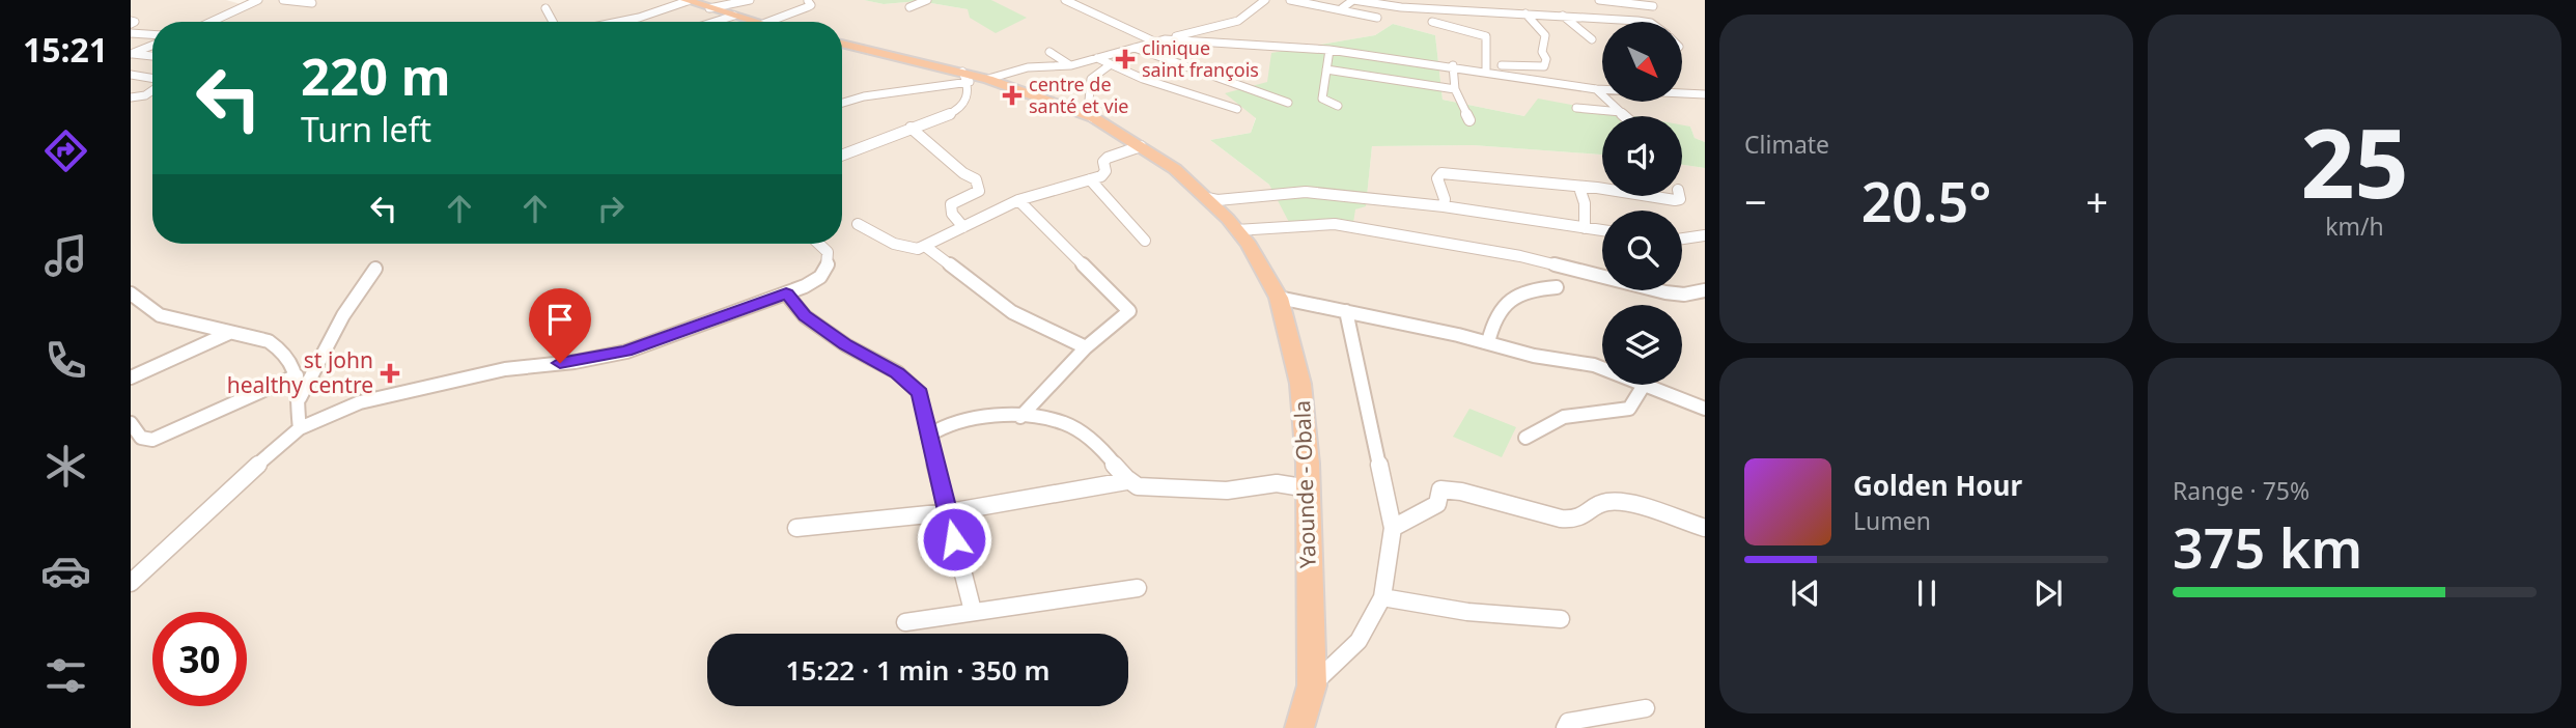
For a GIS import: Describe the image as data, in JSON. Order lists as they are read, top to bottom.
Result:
{
  "streets": {
    "highway": ["Yaounde - Obala"]
  },
  "places": {
    "health": ["clinique saint françois", "centre de santé et vie", "st john healthy centre"]
  },
  "north": "bottom right",
  "page": {
    "tabs": "15:21",
    "tile": [
      "Climate",
      ["25", "km/h"],
      ["Range · 75%", "375 km"]
    ],
    "turn": ["220 m", "Turn left"],
    "heat": ["−", "20.5°", "+"],
    "song": ["Golden Hour", "Lumen"],
    "limit": "30",
    "trip": "15:22 · 1 min · 350 m"
  }
}
